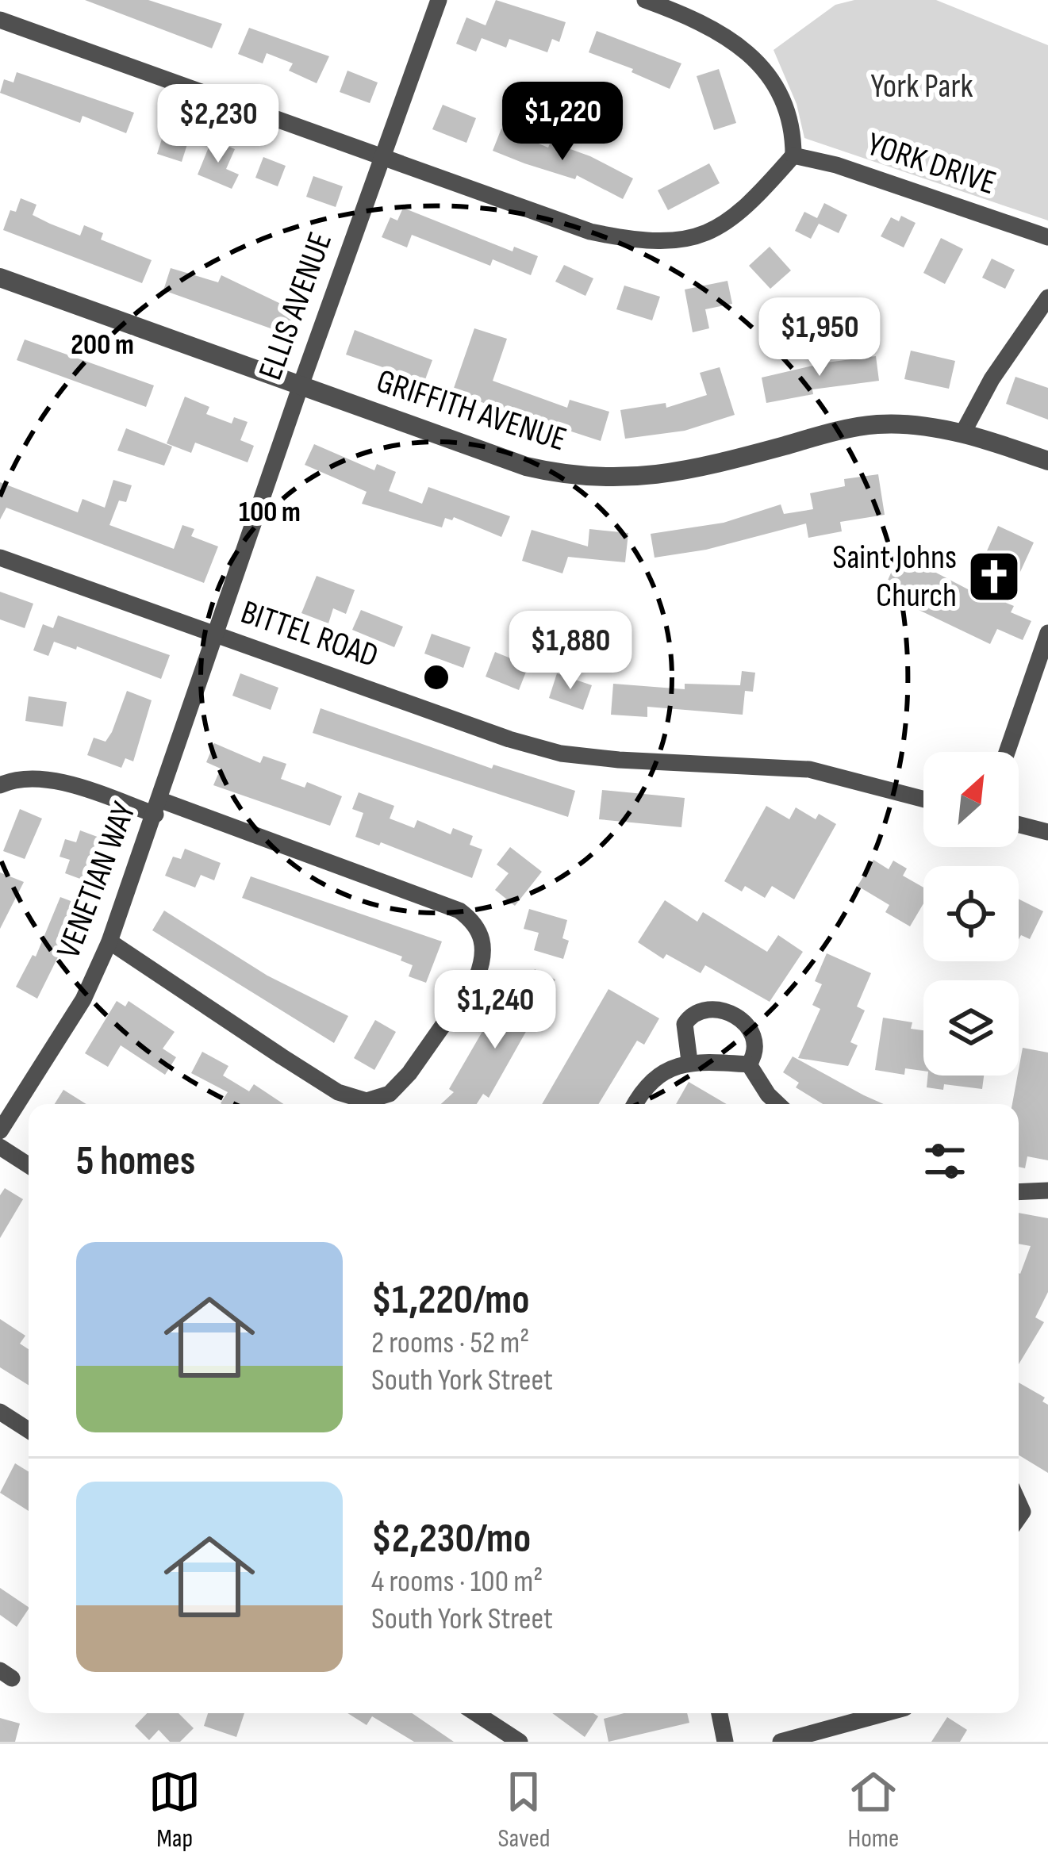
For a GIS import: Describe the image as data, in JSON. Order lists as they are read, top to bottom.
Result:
{
  "streets": {
    "street": [
      "YORK DRIVE",
      "ELLIS AVENUE",
      "GRIFFITH AVENUE",
      "BITTEL ROAD",
      "VENETIAN WAY"
    ]
  },
  "crossings": [
    ["ELLIS AVENUE", "GRIFFITH AVENUE"],
    ["ELLIS AVENUE", "BITTEL ROAD"],
    ["ELLIS AVENUE", "VENETIAN WAY"],
    ["BITTEL ROAD", "VENETIAN WAY"]
  ],
  "parks": ["York Park"],
  "places": {
    "church": ["Saint Johns Church"]
  },
  "north": "top right",
  "page": {
    "price": [
      "$1,220",
      "$2,230",
      "$1,950",
      "$1,880",
      "$1,240"
    ],
    "heading": "5 homes",
    "list": [
      {
        "name": "$1,220/mo",
        "note": "2 rooms · 52 m² · South York Street"
      },
      {
        "name": "$2,230/mo",
        "note": "4 rooms · 100 m² · South York Street"
      }
    ],
    "tabs": ["Map", "Saved", "Home"]
  },
  "rings": ["200 m", "100 m"]
}
